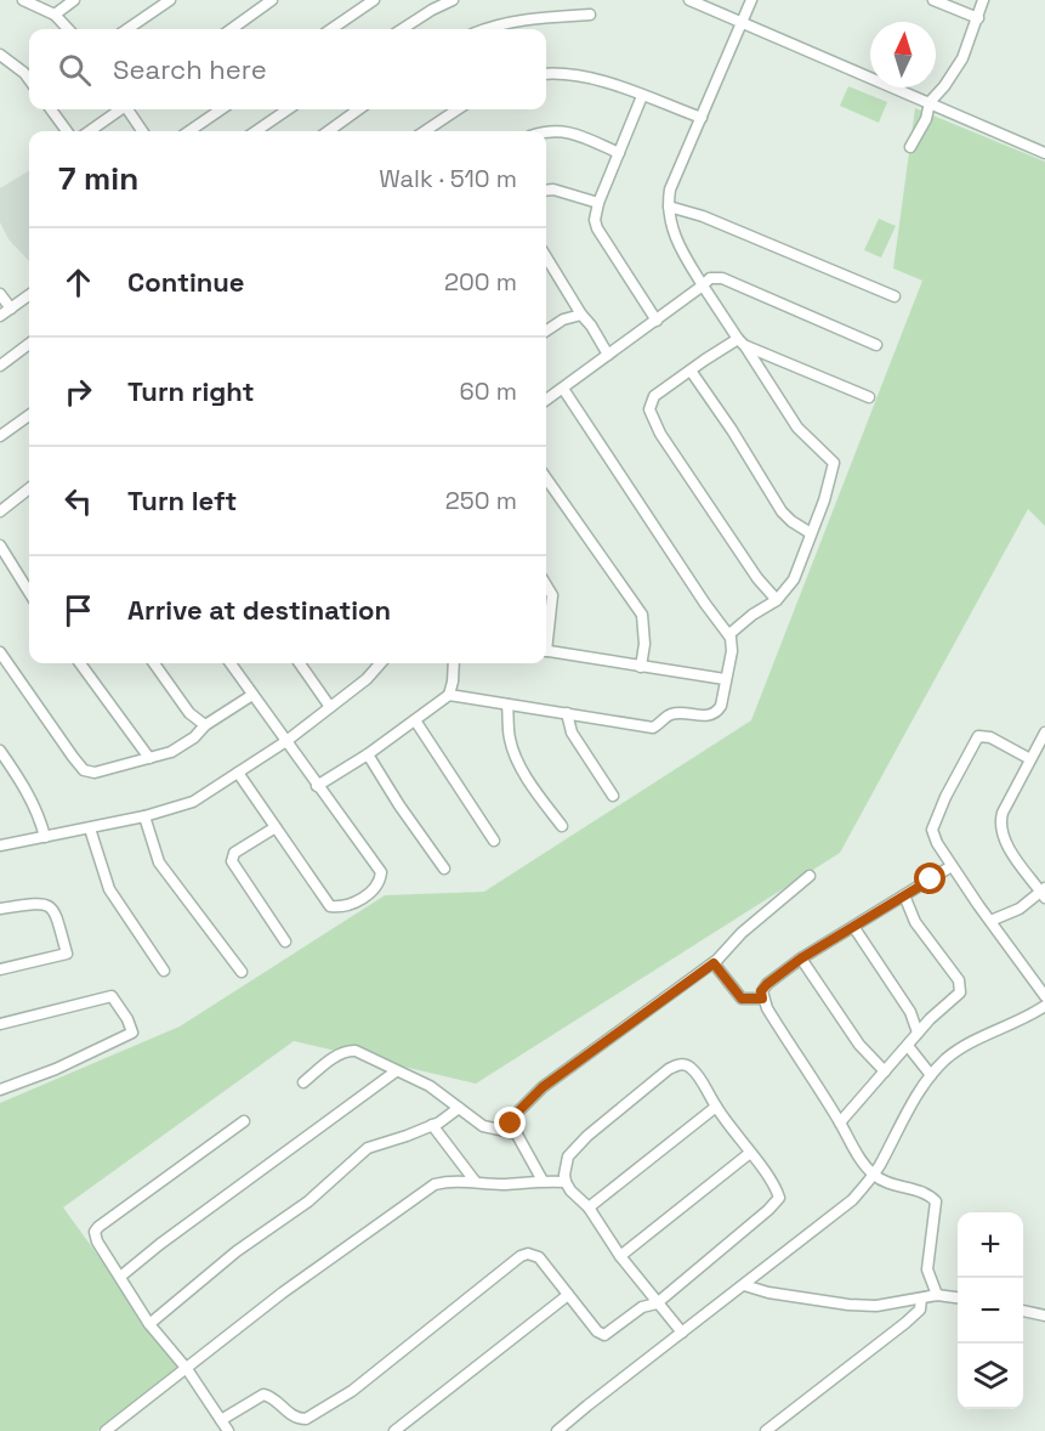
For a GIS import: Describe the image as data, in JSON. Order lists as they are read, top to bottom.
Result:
{
  "north": "top",
  "page": {
    "search": "Search here",
    "heading": ["7 min", "Walk · 510 m"],
    "list": [
      ["Continue", "200 m"],
      ["Turn right", "60 m"],
      ["Turn left", "250 m"],
      "Arrive at destination"
    ],
    "map_buttons": ["+", "−"]
  }
}
